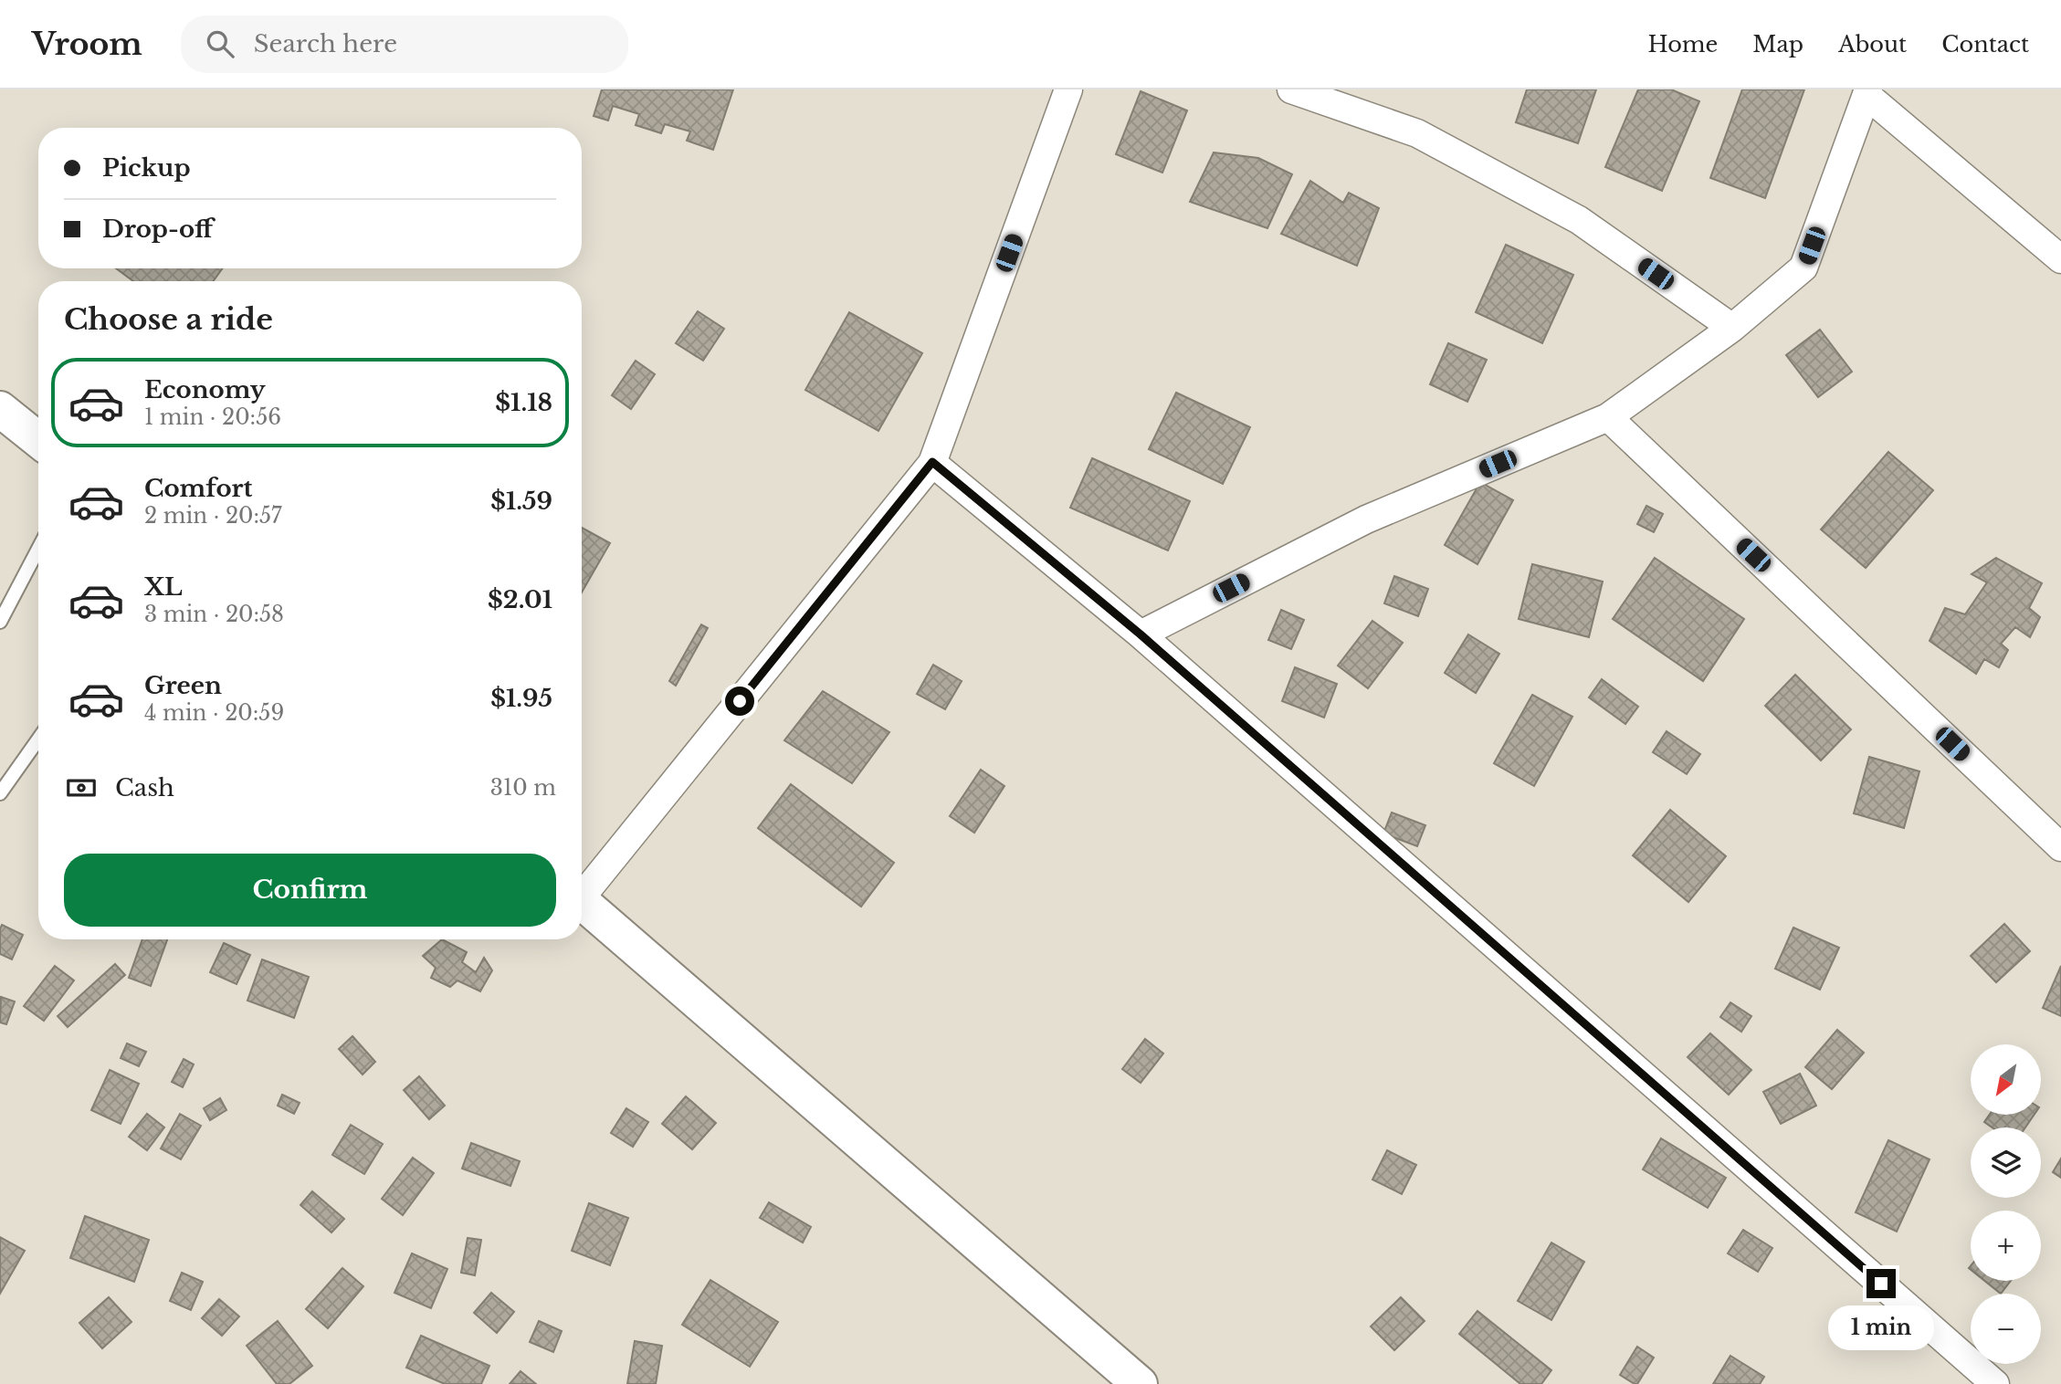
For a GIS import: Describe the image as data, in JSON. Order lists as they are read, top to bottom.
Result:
{
  "north": "bottom left",
  "page": {
    "header": "Vroom",
    "search": "Search here",
    "nav": [
      "Home",
      "Map",
      "About",
      "Contact"
    ],
    "banner": ["Pickup", "Drop-off"],
    "heading": "Choose a ride",
    "list": [
      {
        "name": "Economy",
        "note": "1 min · 20:56",
        "value": "$1.18"
      },
      {
        "name": "Comfort",
        "note": "2 min · 20:57",
        "value": "$1.59"
      },
      {
        "name": "XL",
        "note": "3 min · 20:58",
        "value": "$2.01"
      },
      {
        "name": "Green",
        "note": "4 min · 20:59",
        "value": "$1.95"
      }
    ],
    "pay": ["Cash", "310 m"],
    "buttons": "Confirm",
    "map_buttons": ["+", "−"],
    "bubble": "1 min"
  }
}
